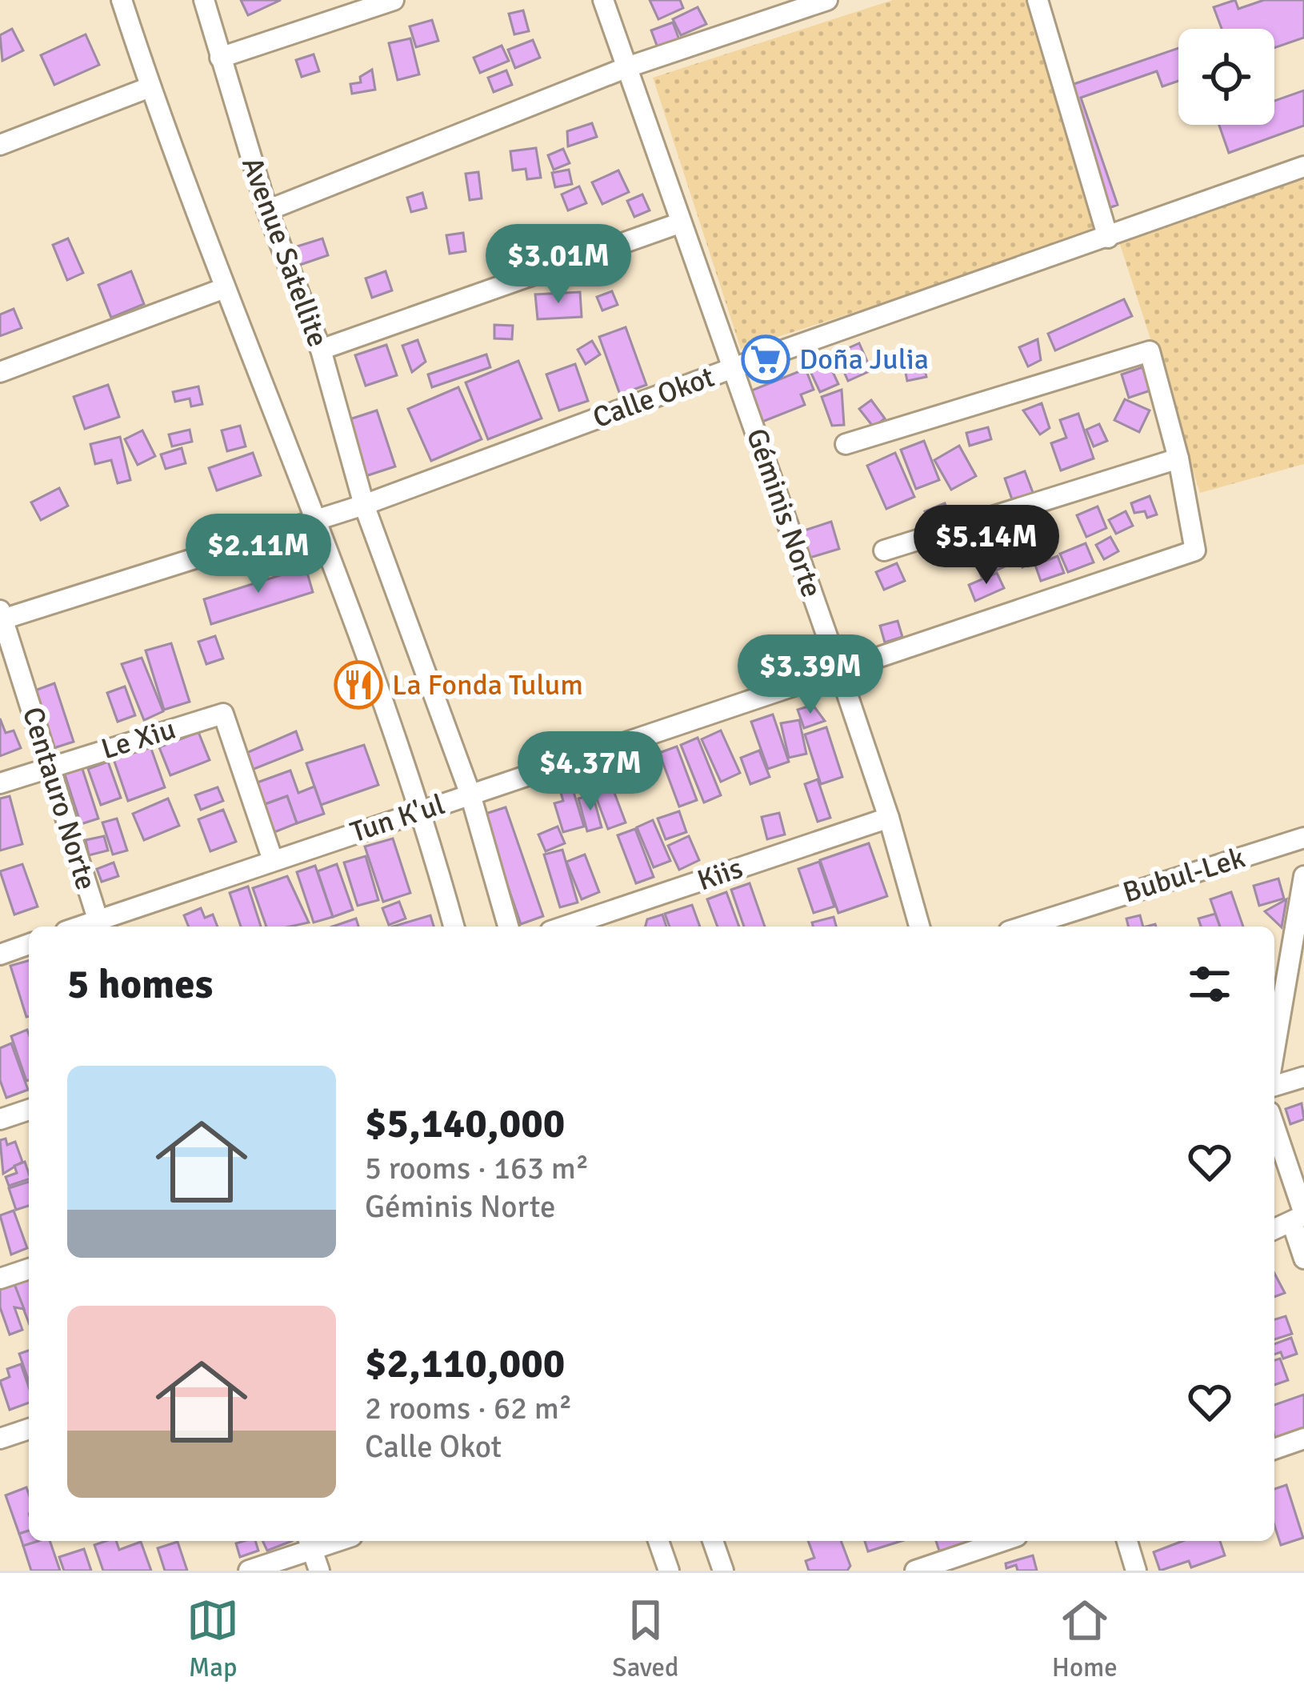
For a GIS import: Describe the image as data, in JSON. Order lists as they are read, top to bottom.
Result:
{
  "streets": {
    "street": [
      "Avenue Satellite",
      "Calle Okot",
      "Géminis Norte",
      "Le Xiu",
      "Centauro Norte",
      "Tun K'ul",
      "Kiis",
      "Bubul-Lek"
    ]
  },
  "crossings": [
    ["Avenue Satellite", "Calle Okot"],
    ["Avenue Satellite", "Tun K'ul"],
    ["Calle Okot", "Géminis Norte"],
    ["Calle Okot", "Centauro Norte"],
    ["Géminis Norte", "Tun K'ul"],
    ["Géminis Norte", "Kiis"],
    ["Le Xiu", "Centauro Norte"],
    ["Le Xiu", "Tun K'ul"],
    ["Centauro Norte", "Tun K'ul"]
  ],
  "places": {
    "supermarket": ["Doña Julia"],
    "restaurant": ["La Fonda Tulum"]
  },
  "page": {
    "price": [
      "$3.01M",
      "$5.14M",
      "$2.11M",
      "$3.39M",
      "$4.37M"
    ],
    "heading": "5 homes",
    "list": [
      {
        "name": "$5,140,000",
        "note": "5 rooms · 163 m² · Géminis Norte"
      },
      {
        "name": "$2,110,000",
        "note": "2 rooms · 62 m² · Calle Okot"
      }
    ],
    "tabs": ["Map", "Saved", "Home"]
  }
}
